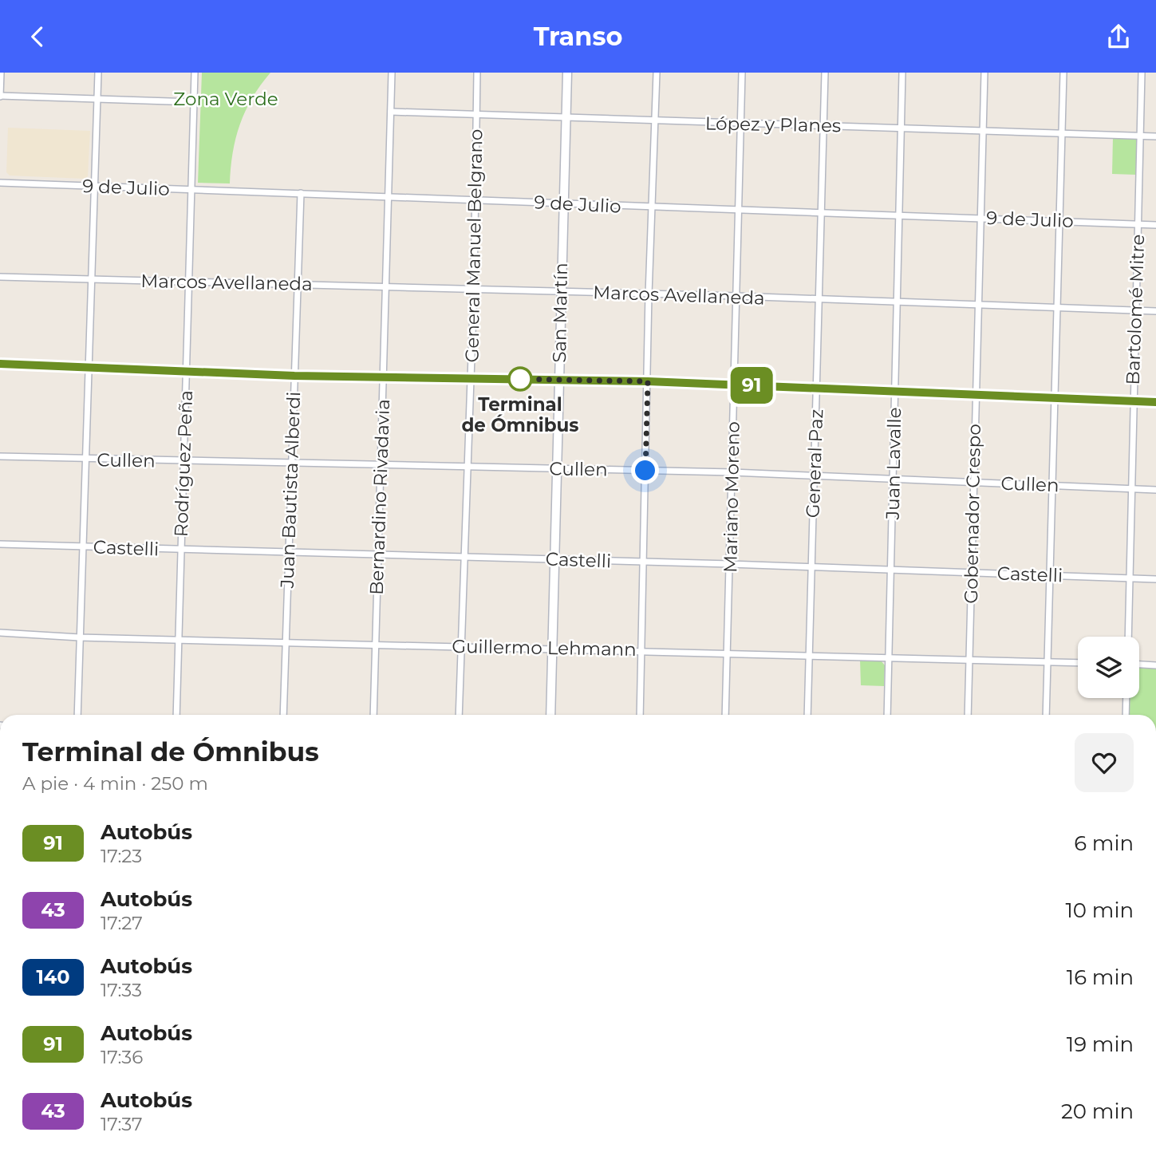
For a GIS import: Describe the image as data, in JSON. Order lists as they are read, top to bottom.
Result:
{
  "streets": {
    "main road": ["San Martín"],
    "street": [
      "López y Planes",
      "9 de Julio",
      "General Manuel Belgrano",
      "Marcos Avellaneda",
      "Bartolomé Mitre",
      "Cullen",
      "Rodríguez Peña",
      "General Paz",
      "Juan Lavalle",
      "Juan Bautista Alberdi",
      "Bernardino Rivadavia",
      "Mariano Moreno",
      "Gobernador Crespo",
      "Castelli",
      "Guillermo Lehmann"
    ]
  },
  "crossings": [
    ["López y Planes", "General Manuel Belgrano"],
    ["López y Planes", "Bartolomé Mitre"],
    ["López y Planes", "San Martín"],
    ["López y Planes", "General Paz"],
    ["López y Planes", "Juan Lavalle"],
    ["López y Planes", "Bernardino Rivadavia"],
    ["López y Planes", "Mariano Moreno"],
    ["López y Planes", "Gobernador Crespo"],
    ["9 de Julio", "General Manuel Belgrano"],
    ["9 de Julio", "Bartolomé Mitre"],
    ["9 de Julio", "San Martín"],
    ["9 de Julio", "Rodríguez Peña"],
    ["9 de Julio", "General Paz"],
    ["9 de Julio", "Juan Lavalle"],
    ["9 de Julio", "Juan Bautista Alberdi"],
    ["9 de Julio", "Bernardino Rivadavia"],
    ["9 de Julio", "Mariano Moreno"],
    ["9 de Julio", "Gobernador Crespo"],
    ["General Manuel Belgrano", "Marcos Avellaneda"],
    ["General Manuel Belgrano", "Cullen"],
    ["General Manuel Belgrano", "Castelli"],
    ["General Manuel Belgrano", "Guillermo Lehmann"],
    ["Marcos Avellaneda", "Bartolomé Mitre"],
    ["Marcos Avellaneda", "San Martín"],
    ["Marcos Avellaneda", "Rodríguez Peña"],
    ["Marcos Avellaneda", "General Paz"],
    ["Marcos Avellaneda", "Juan Lavalle"],
    ["Marcos Avellaneda", "Juan Bautista Alberdi"],
    ["Marcos Avellaneda", "Bernardino Rivadavia"],
    ["Marcos Avellaneda", "Mariano Moreno"],
    ["Marcos Avellaneda", "Gobernador Crespo"],
    ["Bartolomé Mitre", "Cullen"],
    ["Bartolomé Mitre", "Castelli"],
    ["San Martín", "Cullen"],
    ["San Martín", "Castelli"],
    ["San Martín", "Guillermo Lehmann"],
    ["Cullen", "Rodríguez Peña"],
    ["Cullen", "General Paz"],
    ["Cullen", "Juan Lavalle"],
    ["Cullen", "Juan Bautista Alberdi"],
    ["Cullen", "Bernardino Rivadavia"],
    ["Cullen", "Mariano Moreno"],
    ["Cullen", "Gobernador Crespo"],
    ["Rodríguez Peña", "Castelli"],
    ["Rodríguez Peña", "Guillermo Lehmann"],
    ["General Paz", "Castelli"],
    ["General Paz", "Guillermo Lehmann"],
    ["Juan Lavalle", "Castelli"],
    ["Juan Lavalle", "Guillermo Lehmann"],
    ["Juan Bautista Alberdi", "Castelli"],
    ["Juan Bautista Alberdi", "Guillermo Lehmann"],
    ["Bernardino Rivadavia", "Castelli"],
    ["Bernardino Rivadavia", "Guillermo Lehmann"],
    ["Mariano Moreno", "Castelli"],
    ["Mariano Moreno", "Guillermo Lehmann"],
    ["Gobernador Crespo", "Castelli"],
    ["Gobernador Crespo", "Guillermo Lehmann"]
  ],
  "parks": ["Zona Verde"],
  "places": ["Terminal de Ómnibus"],
  "lines": ["bus line 91"],
  "page": {
    "header": "Transo",
    "on_map": "91",
    "heading": ["Terminal de Ómnibus", "A pie · 4 min · 250 m"],
    "list": [
      {
        "mark": "91",
        "name": "Autobús",
        "note": "17:23",
        "value": "6 min"
      },
      {
        "mark": "43",
        "name": "Autobús",
        "note": "17:27",
        "value": "10 min"
      },
      {
        "mark": "140",
        "name": "Autobús",
        "note": "17:33",
        "value": "16 min"
      },
      {
        "mark": "91",
        "name": "Autobús",
        "note": "17:36",
        "value": "19 min"
      },
      {
        "mark": "43",
        "name": "Autobús",
        "note": "17:37",
        "value": "20 min"
      }
    ]
  }
}
